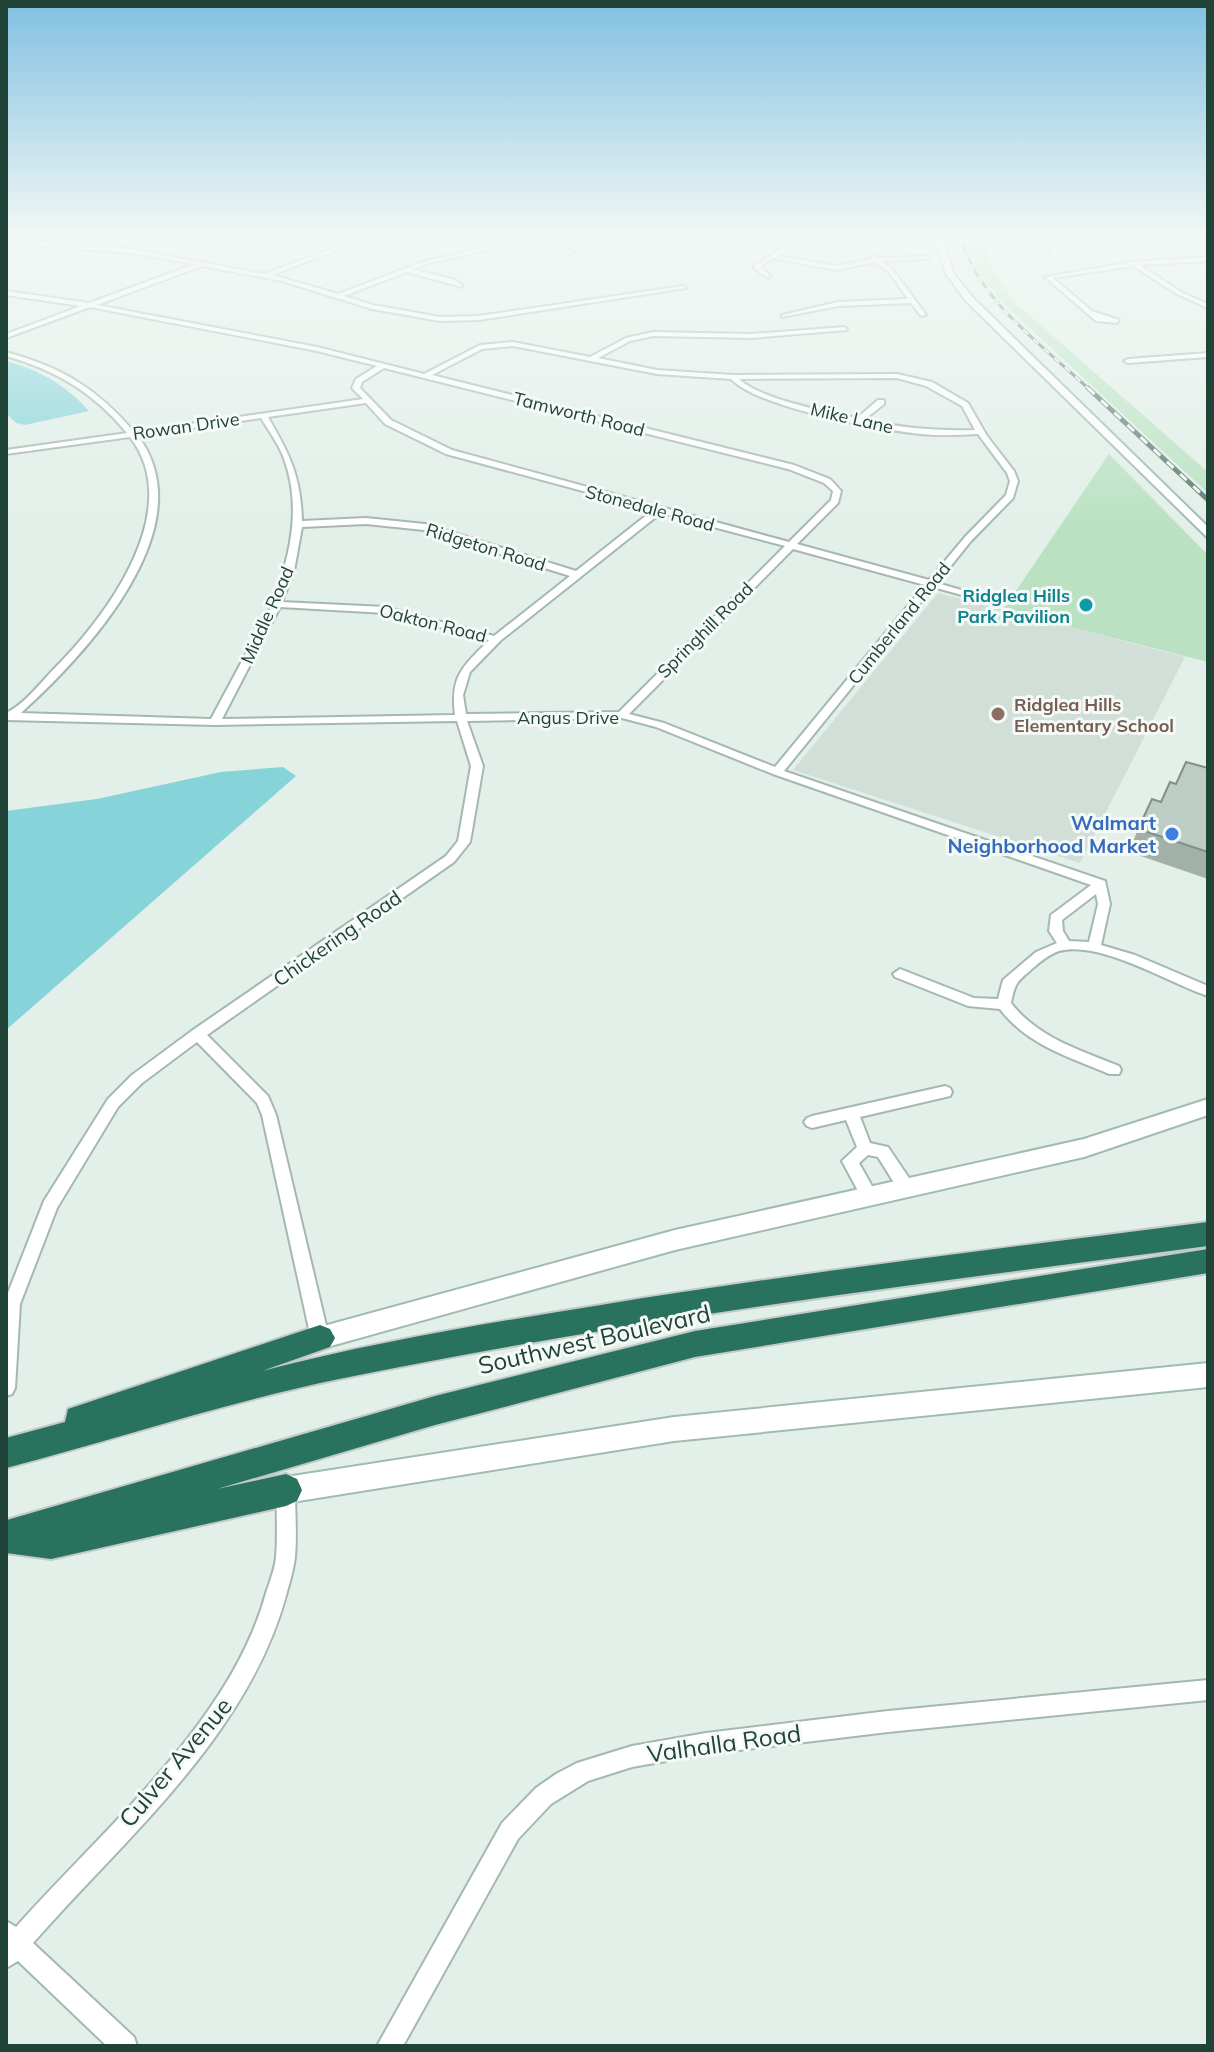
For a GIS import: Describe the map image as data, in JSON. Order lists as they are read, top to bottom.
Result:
{
  "streets": {
    "highway": ["Southwest Boulevard"],
    "street": [
      "Tamworth Road",
      "Mike Lane",
      "Rowan Drive",
      "Stonedale Road",
      "Ridgeton Road",
      "Middle Road",
      "Oakton Road",
      "Cumberland Road",
      "Springhill Road",
      "Angus Drive",
      "Chickering Road",
      "Valhalla Road",
      "Culver Avenue"
    ]
  },
  "crossings": [
    ["Tamworth Road", "Stonedale Road"],
    ["Tamworth Road", "Springhill Road"],
    ["Mike Lane", "Cumberland Road"],
    ["Rowan Drive", "Stonedale Road"],
    ["Rowan Drive", "Middle Road"],
    ["Stonedale Road", "Cumberland Road"],
    ["Stonedale Road", "Springhill Road"],
    ["Stonedale Road", "Chickering Road"],
    ["Ridgeton Road", "Middle Road"],
    ["Ridgeton Road", "Chickering Road"],
    ["Middle Road", "Oakton Road"],
    ["Middle Road", "Angus Drive"],
    ["Oakton Road", "Chickering Road"],
    ["Cumberland Road", "Angus Drive"],
    ["Springhill Road", "Angus Drive"],
    ["Angus Drive", "Chickering Road"]
  ],
  "places": ["Ridglea Hills Park Pavilion", "Ridglea Hills Elementary School", "Walmart Neighborhood Market"]
}
